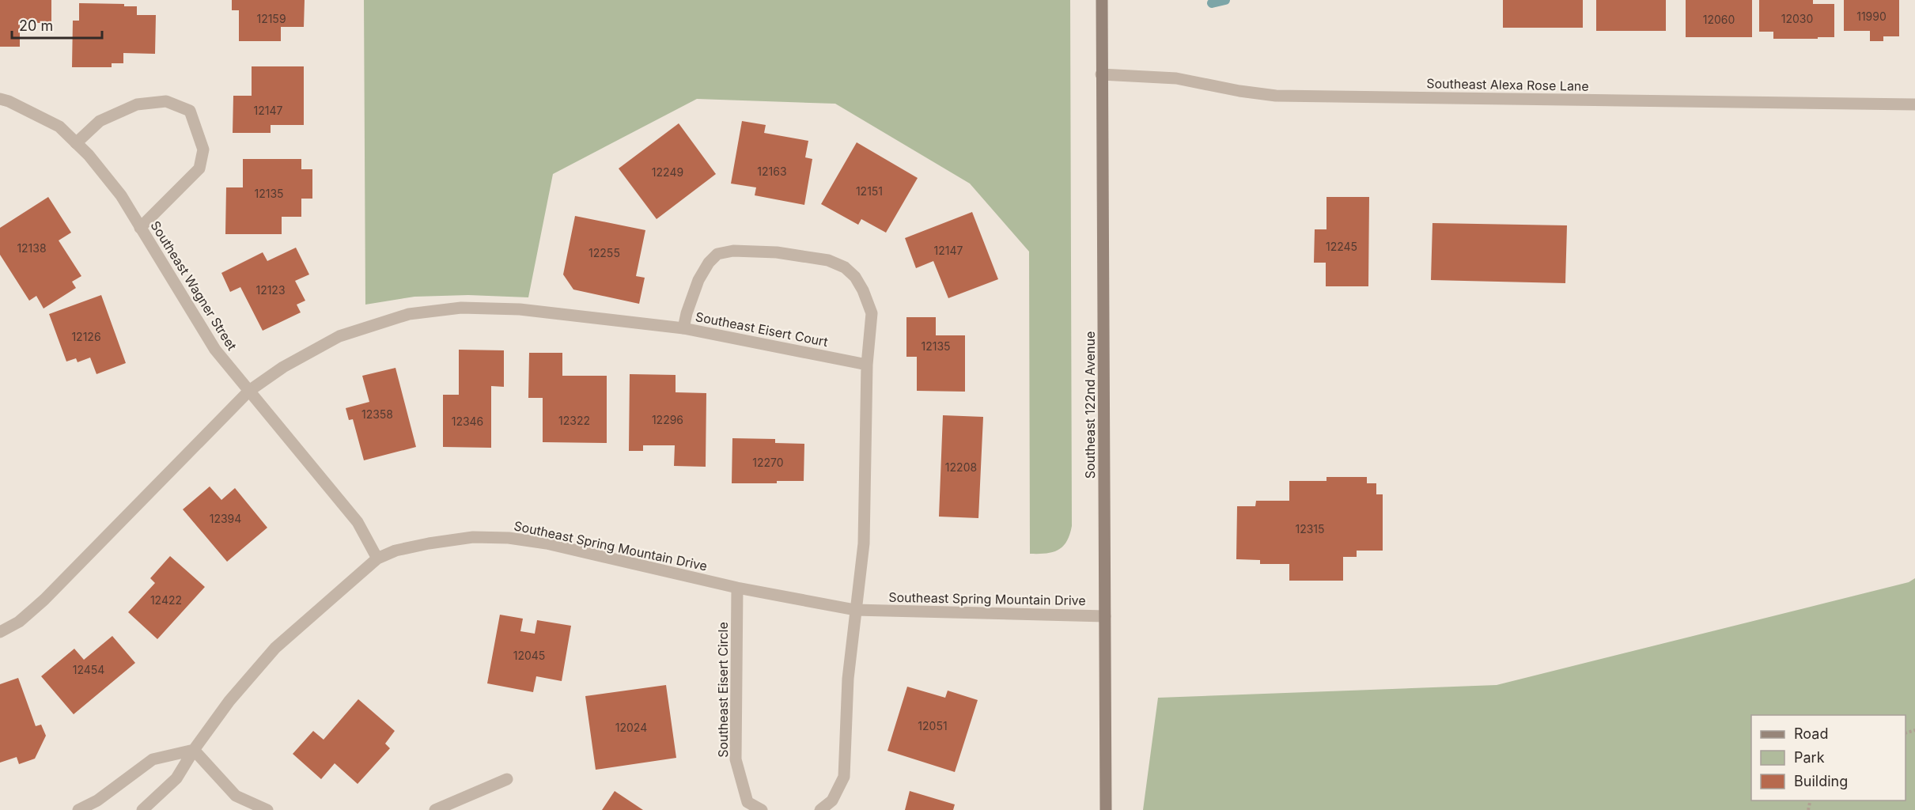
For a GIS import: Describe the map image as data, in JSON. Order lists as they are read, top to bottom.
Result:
{
  "streets": {
    "main road": ["Southeast 122nd Avenue"],
    "street": [
      "Southeast Alexa Rose Lane",
      "Southeast Wagner Street",
      "Southeast Eisert Court",
      "Southeast Spring Mountain Drive",
      "Southeast Eisert Circle"
    ]
  },
  "crossings": [
    ["Southeast Alexa Rose Lane", "Southeast 122nd Avenue"],
    ["Southeast Wagner Street", "Southeast Spring Mountain Drive"],
    ["Southeast Eisert Court", "Southeast Spring Mountain Drive"],
    ["Southeast 122nd Avenue", "Southeast Spring Mountain Drive"],
    ["Southeast Spring Mountain Drive", "Southeast Eisert Circle"]
  ],
  "house_numbers": [
    "11990",
    "12159",
    "12030",
    "12060",
    "12147",
    "12163",
    "12249",
    "12151",
    "12135",
    "12245",
    "12138",
    "12147",
    "12255",
    "12123",
    "12126",
    "12135",
    "12358",
    "12296",
    "12322",
    "12346",
    "12270",
    "12208",
    "12394",
    "12315",
    "12422",
    "12045",
    "12454",
    "12051",
    "12024"
  ],
  "legend": ["Road", "Park", "Building"],
  "scale_bar": "20 m"
}
